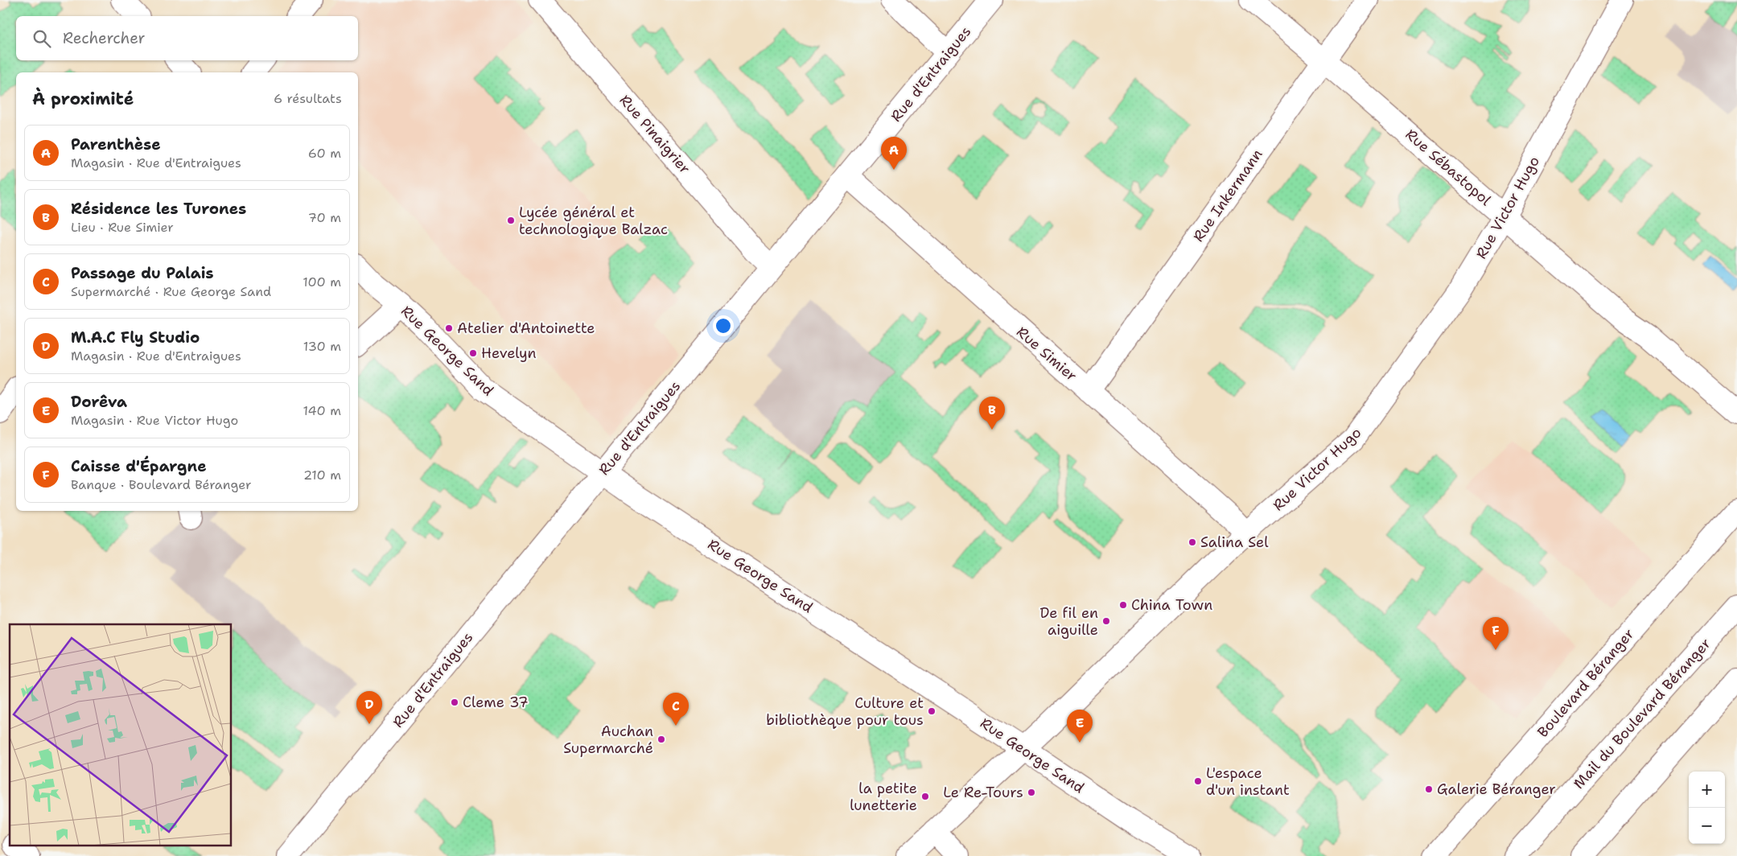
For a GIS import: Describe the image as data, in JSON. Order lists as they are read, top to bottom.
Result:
{
  "streets": {
    "street": [
      "Rue d'Entraigues",
      "Rue Pinaigrier",
      "Rue Sébastopol",
      "Rue Inkermann",
      "Rue Victor Hugo",
      "Rue George Sand",
      "Rue Simier",
      "Boulevard Béranger",
      "Mail du Boulevard Béranger"
    ]
  },
  "crossings": [
    ["Rue d'Entraigues", "Rue Pinaigrier"],
    ["Rue d'Entraigues", "Rue George Sand"],
    ["Rue d'Entraigues", "Rue Simier"],
    ["Rue Sébastopol", "Rue Inkermann"],
    ["Rue Sébastopol", "Rue Victor Hugo"],
    ["Rue Inkermann", "Rue Simier"],
    ["Rue Victor Hugo", "Rue George Sand"],
    ["Rue Victor Hugo", "Rue Simier"]
  ],
  "places": [
    "Lycée général et technologique Balzac",
    "Atelier d'Antoinette",
    "Hevelyn",
    "Salina Sel",
    "China Town",
    "De fil en aiguille",
    "Cleme 37",
    "Culture et bibliothèque pour tous",
    "Auchan Supermarché",
    "L'espace d'un instant",
    "Galerie Béranger",
    "Le Re-Tours",
    "la petite lunetterie"
  ],
  "page": {
    "search": "Rechercher",
    "heading": ["À proximité", "6 résultats"],
    "list": [
      {
        "mark": "A",
        "name": "Parenthèse",
        "note": "Magasin · Rue d'Entraigues",
        "value": "60 m"
      },
      {
        "mark": "B",
        "name": "Résidence les Turones",
        "note": "Lieu · Rue Simier",
        "value": "70 m"
      },
      {
        "mark": "C",
        "name": "Passage du Palais",
        "note": "Supermarché · Rue George Sand",
        "value": "100 m"
      },
      {
        "mark": "D",
        "name": "M.A.C Fly Studio",
        "note": "Magasin · Rue d'Entraigues",
        "value": "130 m"
      },
      {
        "mark": "E",
        "name": "Dorêva",
        "note": "Magasin · Rue Victor Hugo",
        "value": "140 m"
      },
      {
        "mark": "F",
        "name": "Caisse d'Épargne",
        "note": "Banque · Boulevard Béranger",
        "value": "210 m"
      }
    ],
    "pins": [
      "A",
      "B",
      "F",
      "D",
      "C",
      "E"
    ],
    "map_buttons": ["+", "−"]
  }
}
